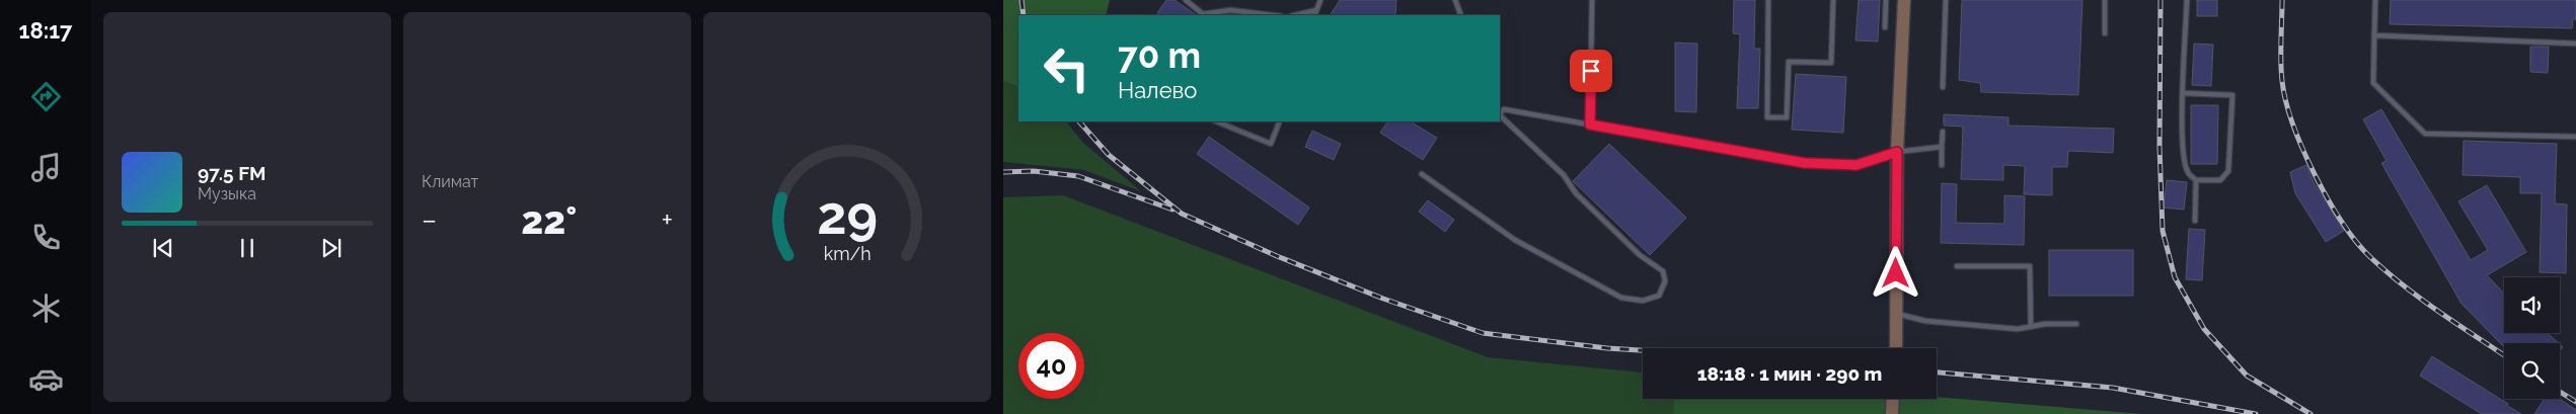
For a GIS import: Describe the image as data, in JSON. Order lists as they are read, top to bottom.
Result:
{
  "page": {
    "tabs": "18:17",
    "tile": "Климат",
    "turn": ["70 m", "Налево"],
    "song": ["97.5 FM", "Музыка"],
    "heat": ["−", "22°", "+"],
    "limit": "40",
    "trip": "18:18 · 1 мин · 290 m",
    "gauge": ["29", "km/h"]
  }
}
